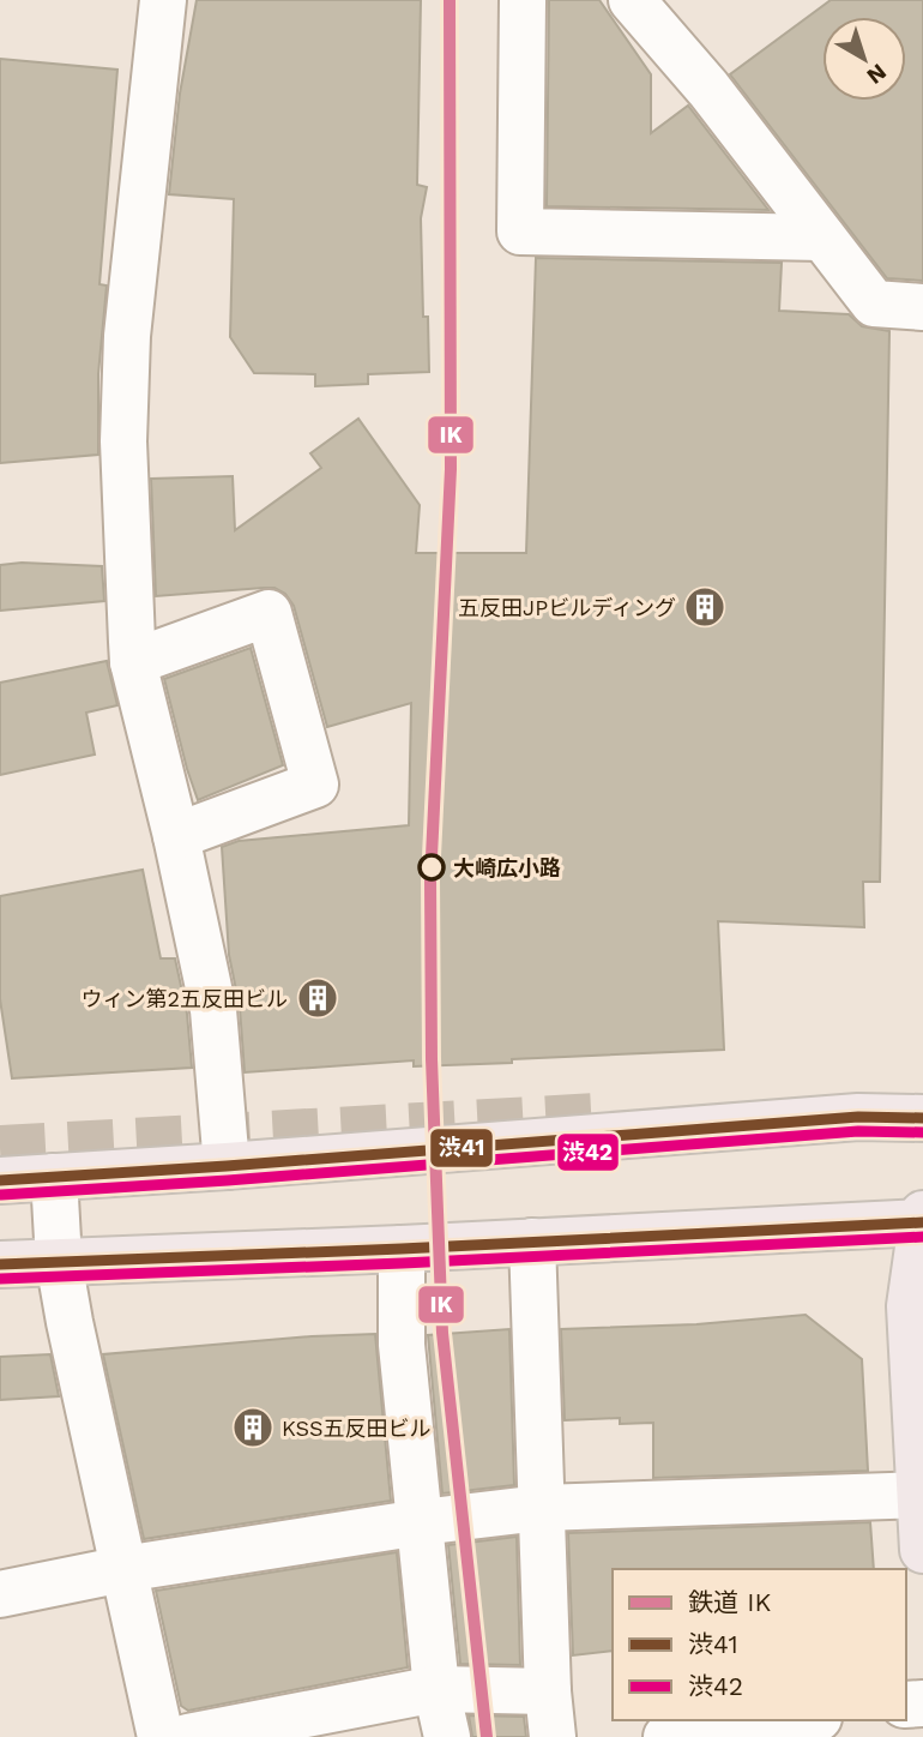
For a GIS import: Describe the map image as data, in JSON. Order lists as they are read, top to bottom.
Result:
{
  "places": {
    "building": ["五反田JPビルディング", "ウィン第2五反田ビル", "KSS五反田ビル"],
    "other": ["大崎広小路"]
  },
  "lines": ["rail line IK", "transit line 渋41", "transit line 渋42"],
  "legend": ["鉄道 IK", "渋41", "渋42"],
  "north": "bottom right"
}
